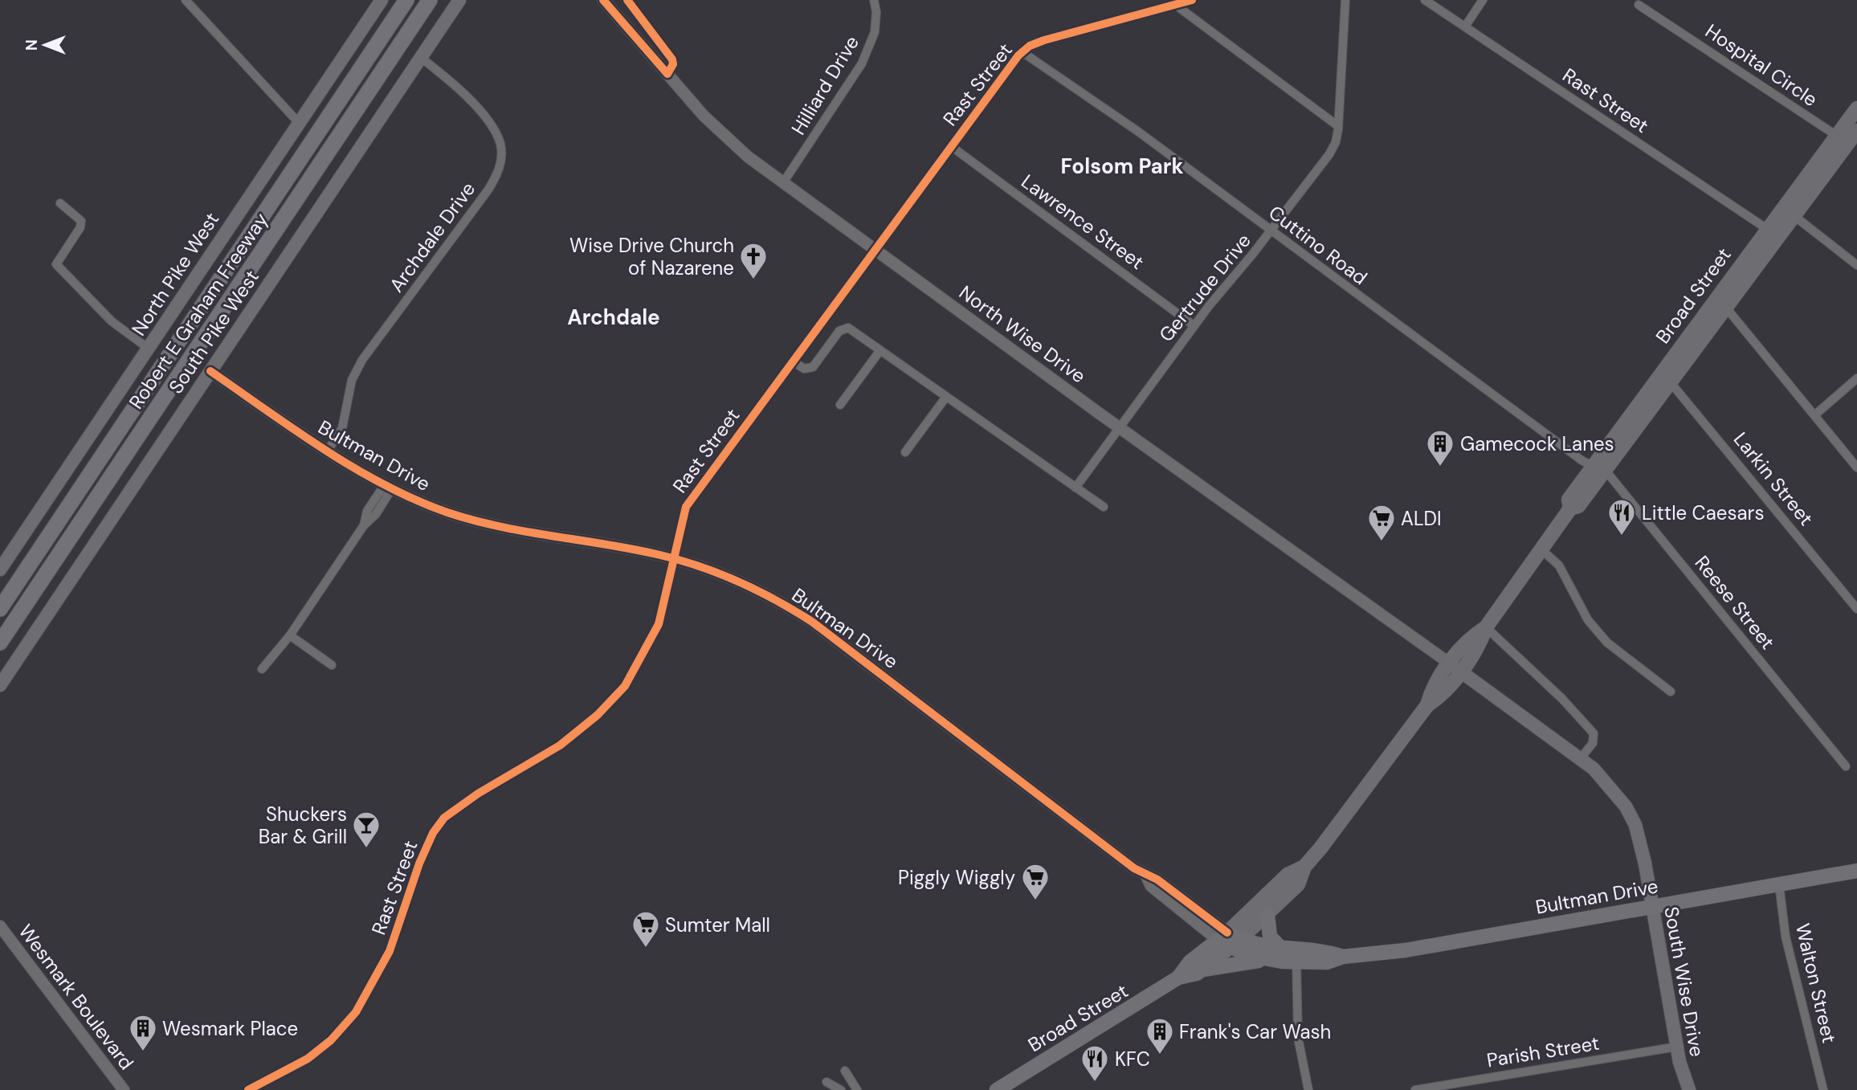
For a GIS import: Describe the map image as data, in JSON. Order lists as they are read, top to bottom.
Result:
{
  "streets": {
    "highway": ["Broad Street", "Robert E Graham Freeway", "Bultman Drive"],
    "main road": ["North Pike West", "South Pike West", "South Wise Drive"],
    "street": [
      "Hospital Circle",
      "Rast Street",
      "Hilliard Drive",
      "Lawrence Street",
      "Archdale Drive",
      "Cuttino Road",
      "Gertrude Drive",
      "North Wise Drive",
      "Larkin Street",
      "Reese Street",
      "Walton Street",
      "Wesmark Boulevard",
      "Parish Street"
    ]
  },
  "crossings": [
    ["Hospital Circle", "Broad Street"],
    ["Rast Street", "Lawrence Street"],
    ["Rast Street", "Cuttino Road"],
    ["Rast Street", "Broad Street"],
    ["Rast Street", "North Wise Drive"],
    ["Rast Street", "Bultman Drive"],
    ["Hilliard Drive", "North Wise Drive"],
    ["Lawrence Street", "Gertrude Drive"],
    ["Archdale Drive", "South Pike West"],
    ["Archdale Drive", "Bultman Drive"],
    ["Cuttino Road", "Gertrude Drive"],
    ["Cuttino Road", "Broad Street"],
    ["Cuttino Road", "Reese Street"],
    ["Gertrude Drive", "North Wise Drive"],
    ["Broad Street", "North Wise Drive"],
    ["Broad Street", "Bultman Drive"],
    ["Broad Street", "Larkin Street"],
    ["Broad Street", "Reese Street"],
    ["Broad Street", "South Wise Drive"],
    ["South Pike West", "Bultman Drive"],
    ["North Wise Drive", "South Wise Drive"],
    ["Bultman Drive", "South Wise Drive"],
    ["Bultman Drive", "Walton Street"],
    ["South Wise Drive", "Parish Street"]
  ],
  "districts": ["Folsom Park", "Archdale"],
  "places": {
    "church": ["Wise Drive Church of Nazarene"],
    "building": ["Gamecock Lanes", "Wesmark Place", "Frank's Car Wash"],
    "restaurant": ["Little Caesars", "KFC"],
    "supermarket": ["ALDI", "Piggly Wiggly", "Sumter Mall"],
    "bar": ["Shuckers Bar & Grill"]
  },
  "north": "left"
}
